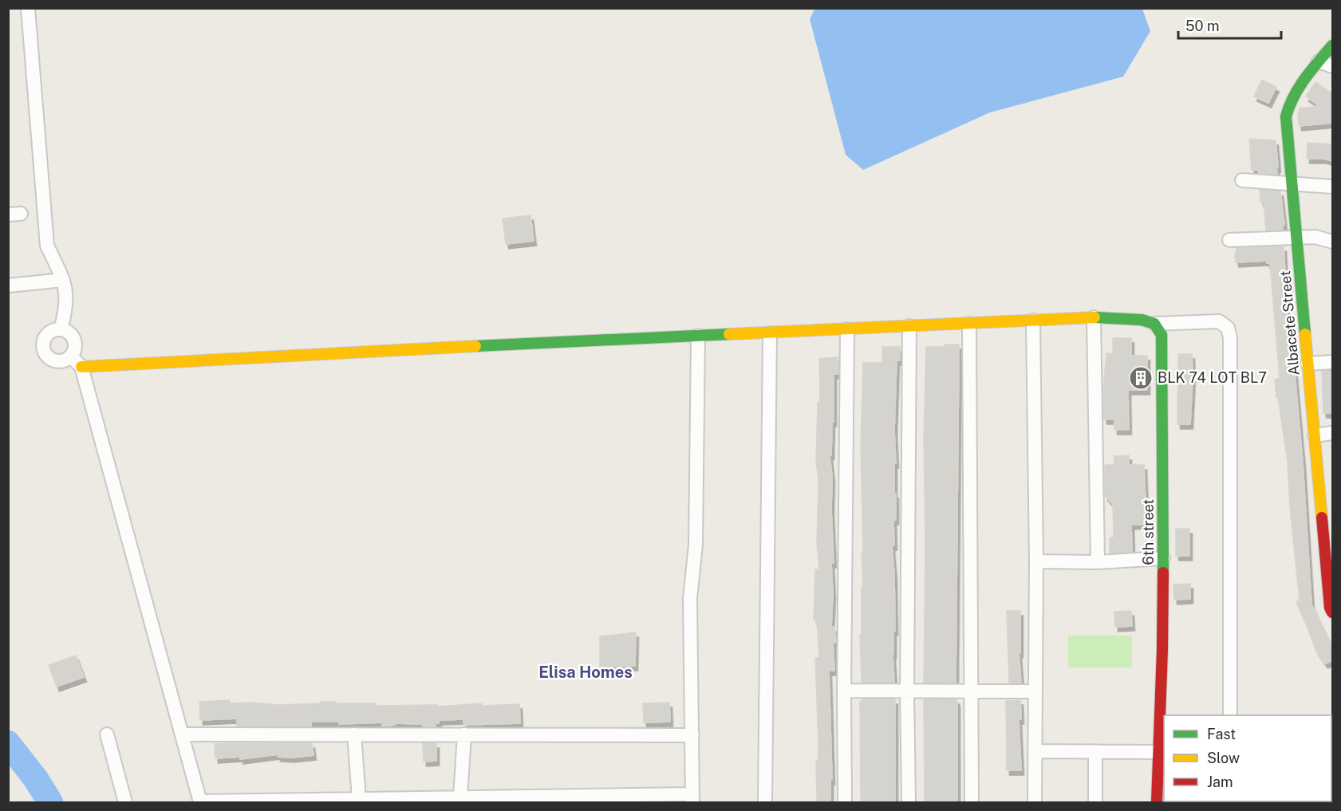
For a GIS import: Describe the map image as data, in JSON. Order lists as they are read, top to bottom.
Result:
{
  "streets": {
    "street": ["Albacete Street", "6th street"]
  },
  "districts": ["Elisa Homes"],
  "places": {
    "building": ["BLK 74 LOT BL7"]
  },
  "legend": ["Fast", "Slow", "Jam"],
  "scale_bar": "50 m"
}
